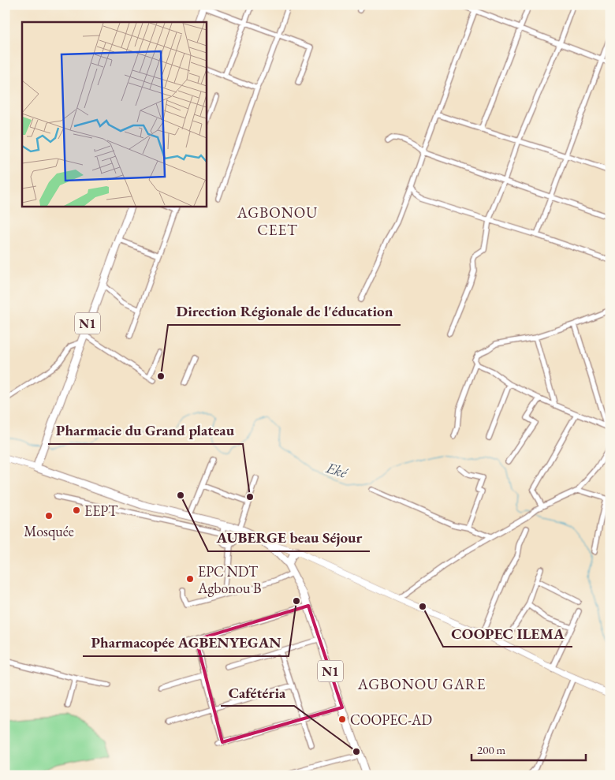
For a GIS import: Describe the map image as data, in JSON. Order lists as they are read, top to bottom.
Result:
{
  "streets": {
    "highway": ["N1"]
  },
  "districts": ["AGBONOU CEET", "AGBONOU GARE"],
  "water": ["Eké"],
  "places": [
    "Direction Régionale de l'éducation",
    "AUBERGE beau Séjour",
    "Pharmacie du Grand plateau",
    "EEPT",
    "Mosquée",
    "EPC NDT Agbonou B",
    "Pharmacopée AGBENYEGAN",
    "COOPEC ILEMA",
    "COOPEC-AD",
    "Cafétéria"
  ],
  "scale_bar": "200 m"
}
